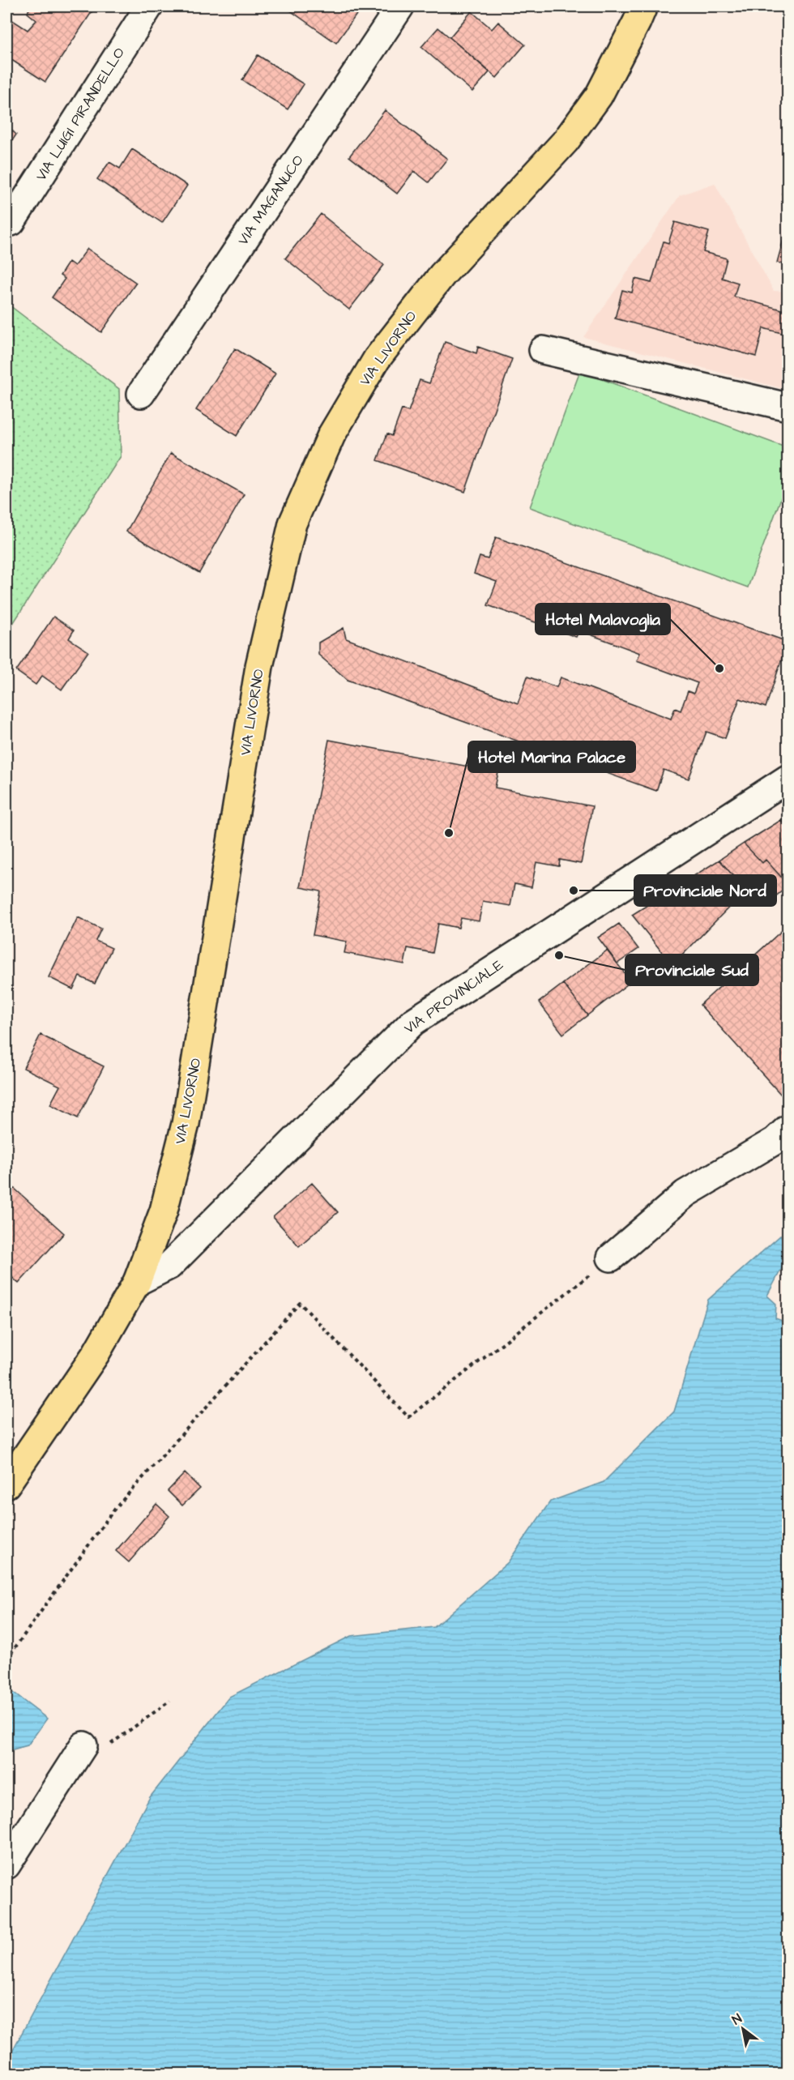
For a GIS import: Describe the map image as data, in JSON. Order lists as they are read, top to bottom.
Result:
{
  "streets": {
    "main road": ["VIA LIVORNO"],
    "street": ["VIA LUIGI PIRANDELLO", "VIA MAGANUCO", "VIA PROVINCIALE"]
  },
  "crossings": [
    ["VIA LIVORNO", "VIA PROVINCIALE"]
  ],
  "places": [
    "Hotel Malavoglia",
    "Hotel Marina Palace",
    "Provinciale Nord",
    "Provinciale Sud"
  ],
  "north": "top left"
}
